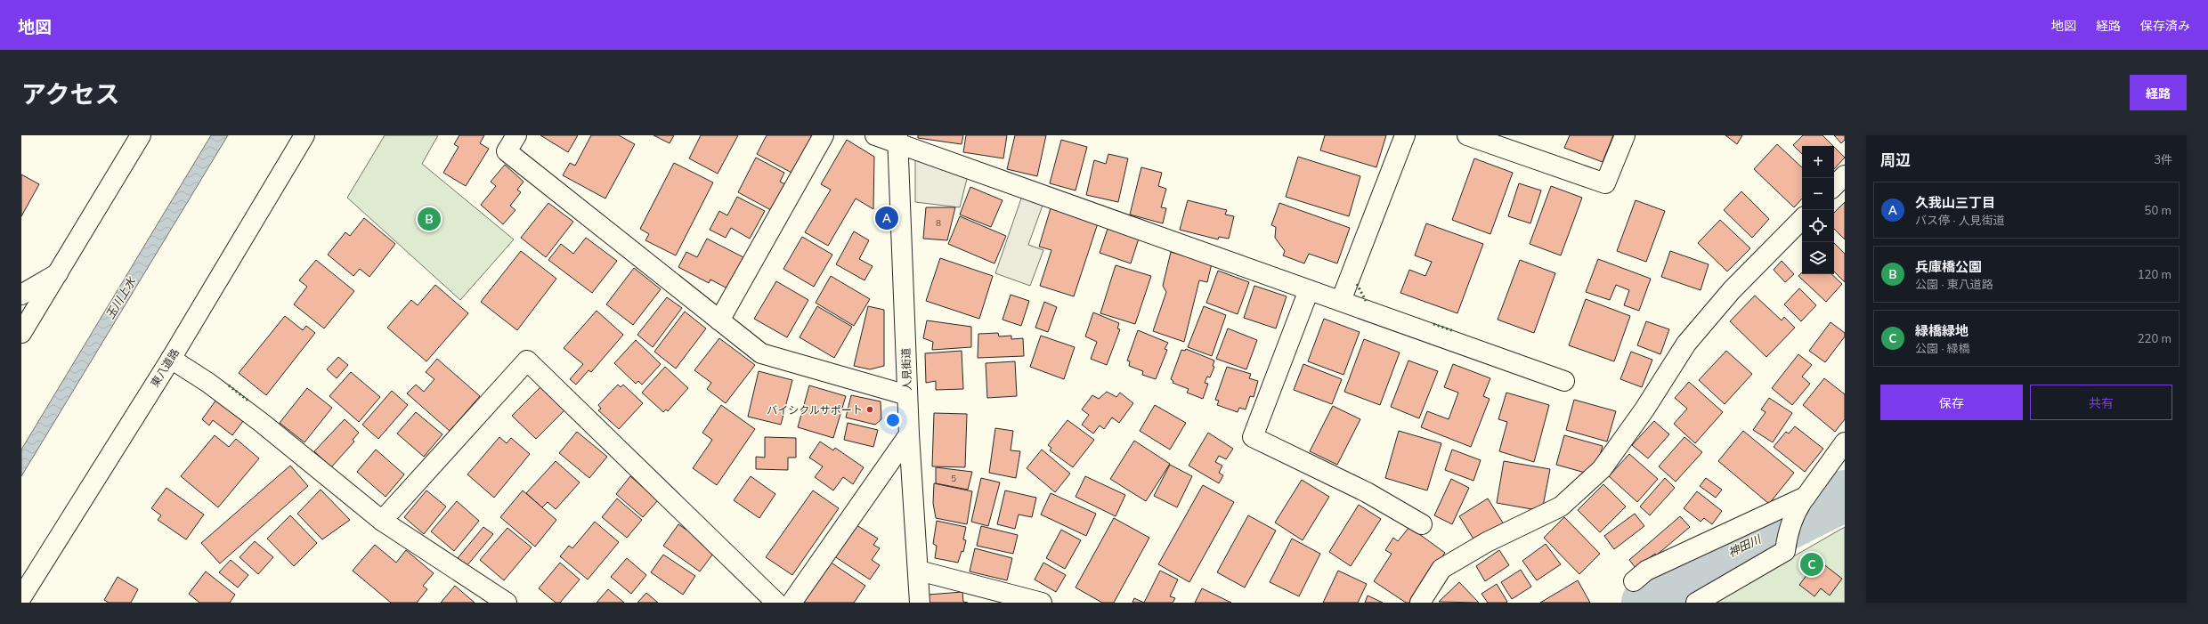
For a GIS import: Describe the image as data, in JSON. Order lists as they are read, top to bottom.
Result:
{
  "streets": {
    "street": ["東八道路", "人見街道"]
  },
  "water": ["玉川上水", "神田川"],
  "places": ["バイシクルサポート"],
  "house_numbers": ["8", "5"],
  "page": {
    "header": "地図",
    "nav": ["地図", "経路", "保存済み"],
    "title": "アクセス",
    "buttons": [
      "経路",
      ["保存", "共有"]
    ],
    "heading": ["周辺", "3件"],
    "map_buttons": ["+", "−"],
    "list": [
      {
        "mark": "A",
        "name": "久我山三丁目",
        "note": "バス停 · 人見街道",
        "value": "50 m"
      },
      {
        "mark": "B",
        "name": "兵庫橋公園",
        "note": "公園 · 東八道路",
        "value": "120 m"
      },
      {
        "mark": "C",
        "name": "緑橋緑地",
        "note": "公園 · 緑橋",
        "value": "220 m"
      }
    ],
    "pins": ["A", "B", "C"]
  }
}
